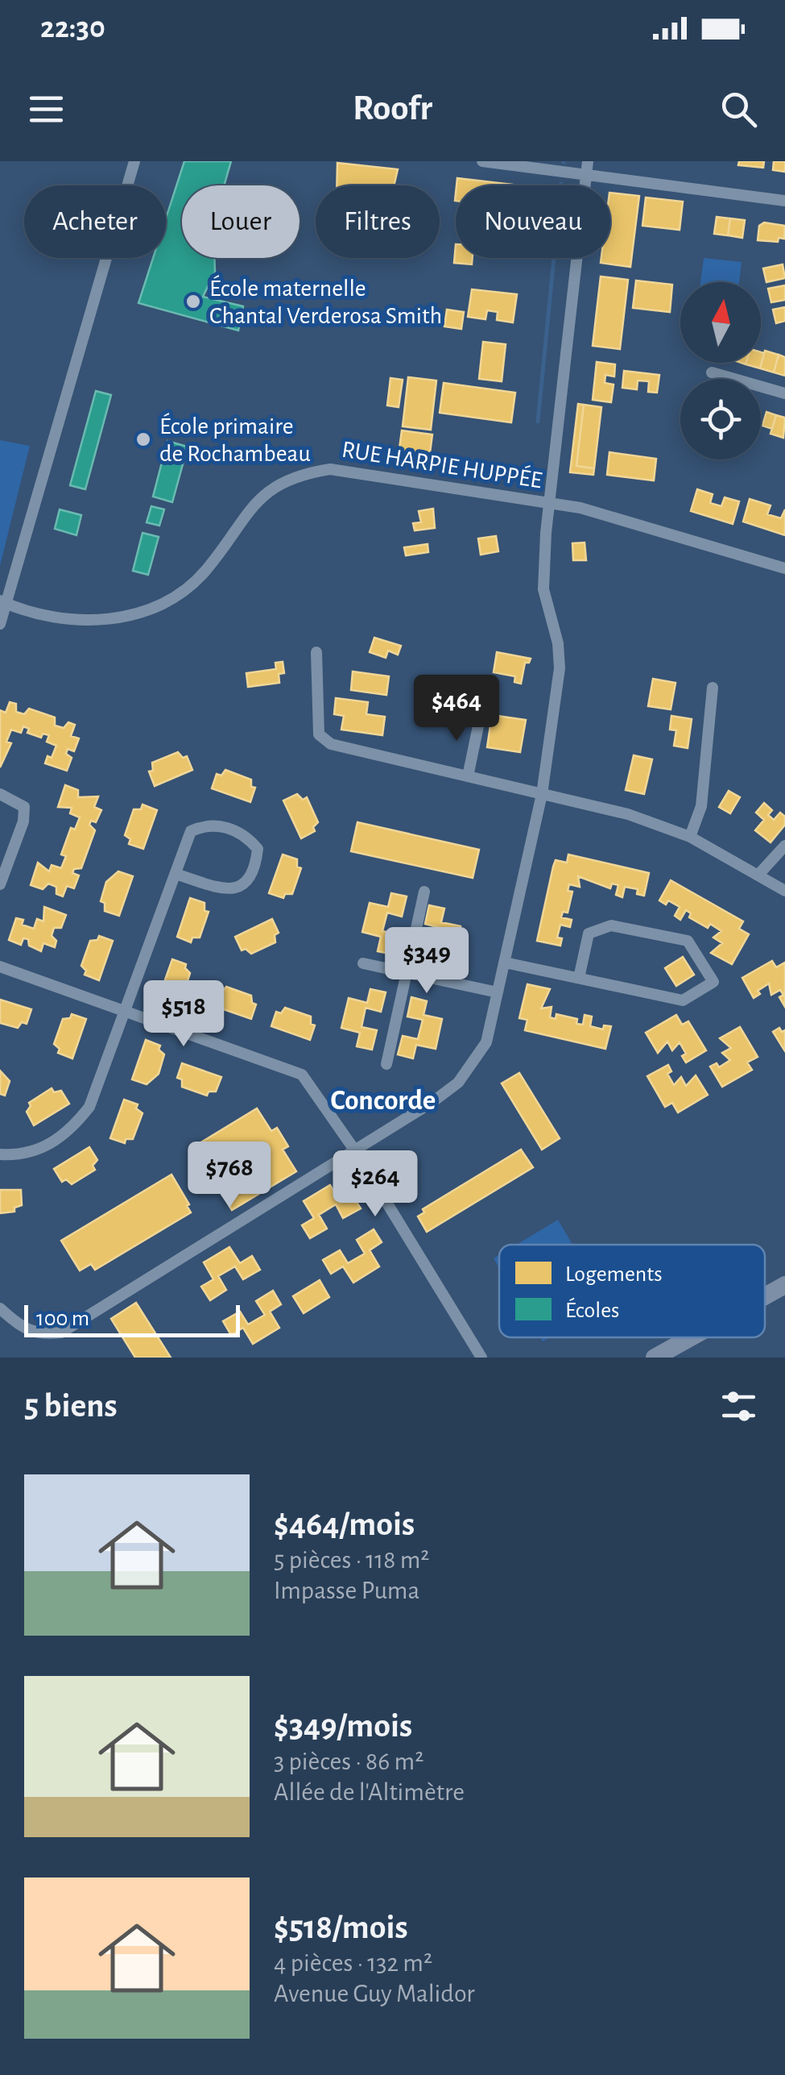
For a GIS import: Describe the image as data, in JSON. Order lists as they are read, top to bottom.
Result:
{
  "streets": {
    "street": ["RUE HARPIE HUPPÉE"]
  },
  "districts": ["Concorde"],
  "places": ["École maternelle Chantal Verderosa Smith", "École primaire de Rochambeau"],
  "legend": ["Logements", "Écoles"],
  "scale_bar": "100 m",
  "north": "top",
  "page": {
    "status": "22:30",
    "header": "Roofr",
    "chip": [
      "Acheter",
      "Louer",
      "Filtres",
      "Nouveau"
    ],
    "price": [
      "$464",
      "$349",
      "$518",
      "$768",
      "$264"
    ],
    "scale": "100 m",
    "heading": "5 biens",
    "list": [
      {
        "name": "$464/mois",
        "note": "5 pièces · 118 m² · Impasse Puma"
      },
      {
        "name": "$349/mois",
        "note": "3 pièces · 86 m² · Allée de l'Altimètre"
      },
      {
        "name": "$518/mois",
        "note": "4 pièces · 132 m² · Avenue Guy Malidor"
      }
    ]
  }
}
